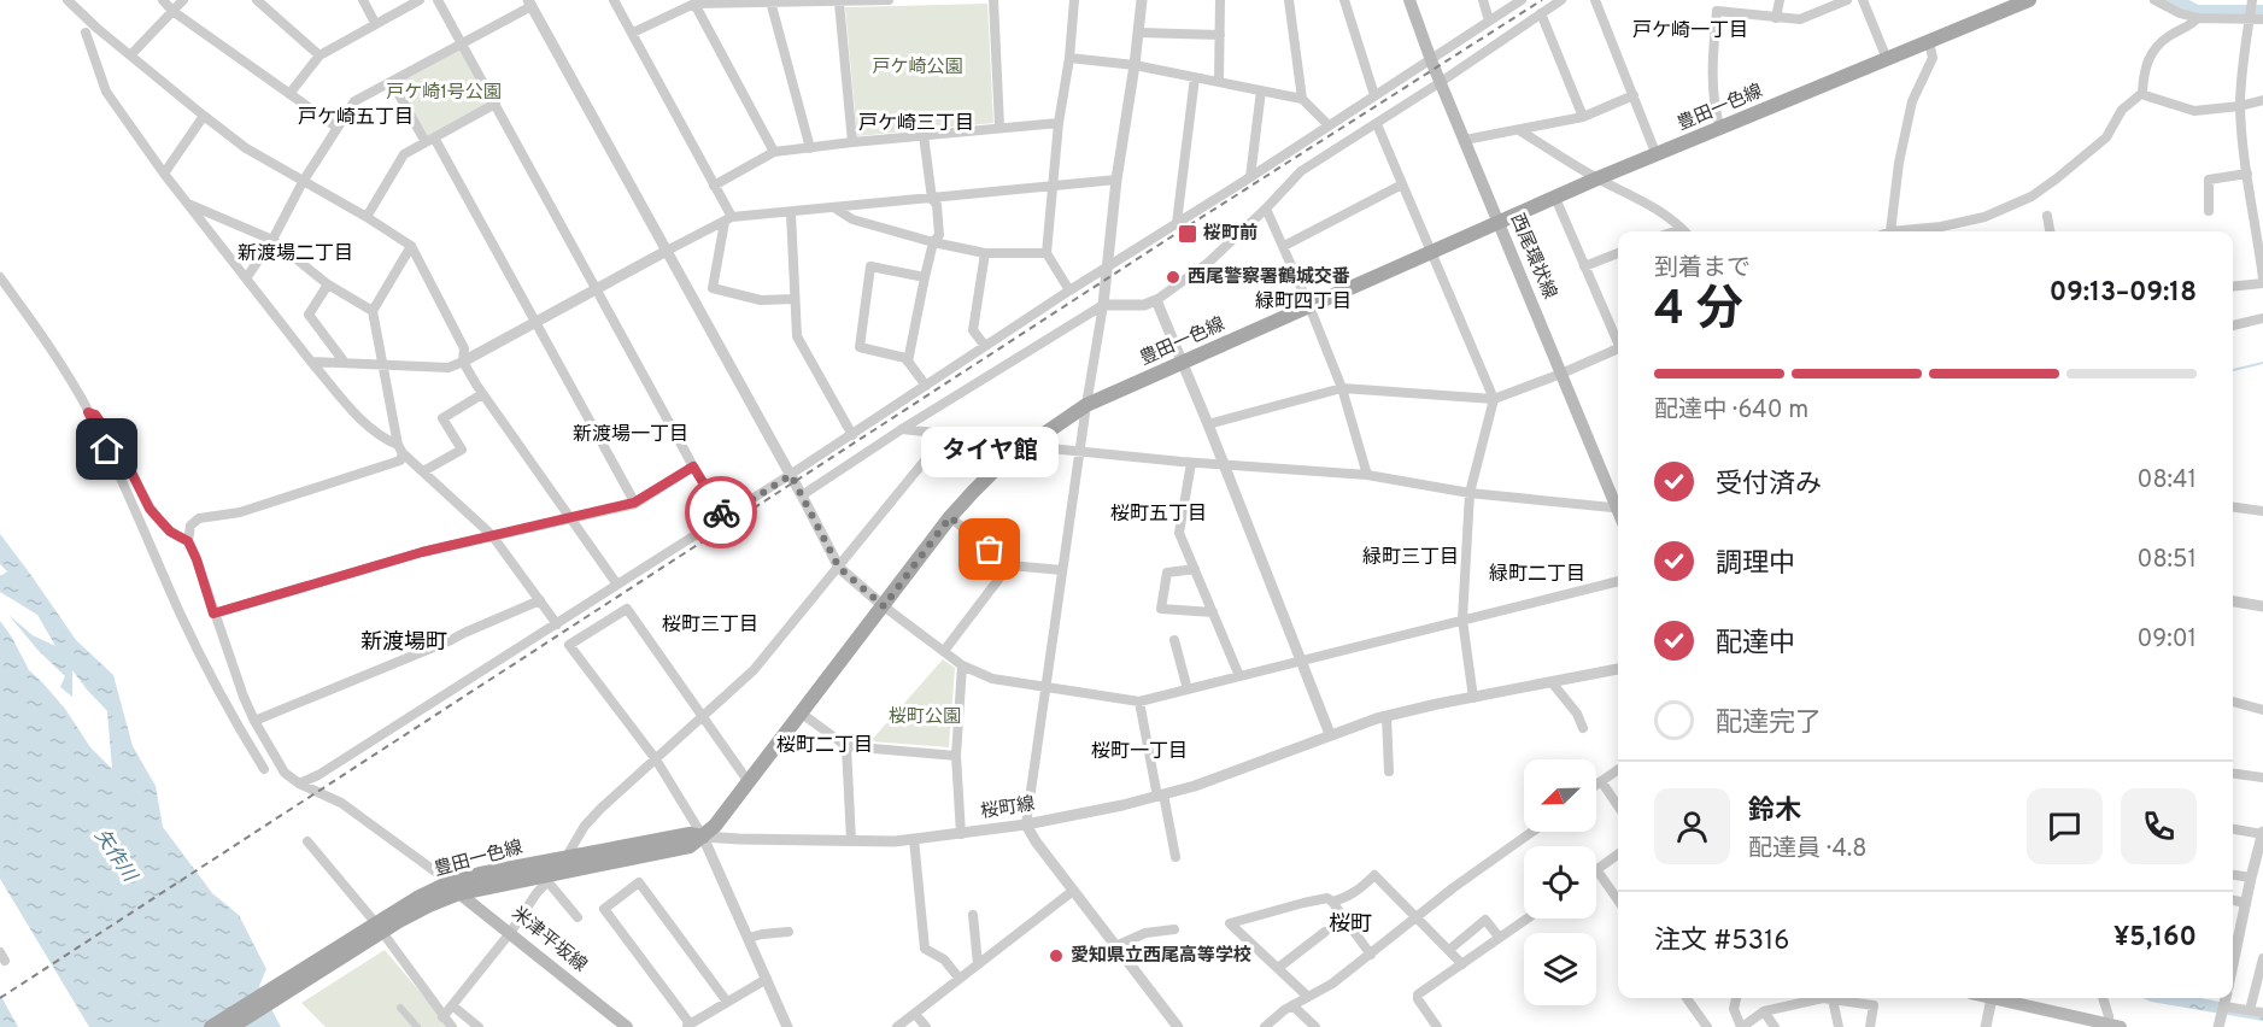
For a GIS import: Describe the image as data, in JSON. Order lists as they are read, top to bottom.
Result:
{
  "streets": {
    "main road": ["豊田一色線", "西尾環状線", "米津平坂線"],
    "street": ["桜町線"]
  },
  "crossings": [
    ["豊田一色線", "西尾環状線"],
    ["豊田一色線", "桜町線"],
    ["豊田一色線", "米津平坂線"]
  ],
  "districts": [
    "戸ケ崎一丁目",
    "戸ケ崎五丁目",
    "戸ケ崎三丁目",
    "新渡場二丁目",
    "緑町四丁目",
    "新渡場一丁目",
    "桜町五丁目",
    "緑町三丁目",
    "緑町二丁目",
    "桜町三丁目",
    "新渡場町",
    "桜町二丁目",
    "桜町一丁目",
    "桜町"
  ],
  "water": ["矢作川"],
  "parks": ["戸ケ崎公園", "戸ケ崎1号公園", "桜町公園"],
  "places": {
    "transit": ["桜町前"],
    "other": ["西尾警察署鶴城交番", "タイヤ館", "愛知県立西尾高等学校"]
  },
  "north": "bottom left",
  "page": {
    "heading": ["4 分", "到着まで", "09:13–09:18"],
    "panel": [
      "鈴木",
      "配達員 · 4.8",
      "注文 #5316",
      "¥5,160"
    ],
    "bar": "配達中 · 640 m",
    "bubble": "タイヤ館",
    "list": [
      ["受付済み", "08:41"],
      ["調理中", "08:51"],
      ["配達中", "09:01"],
      "配達完了"
    ]
  }
}
